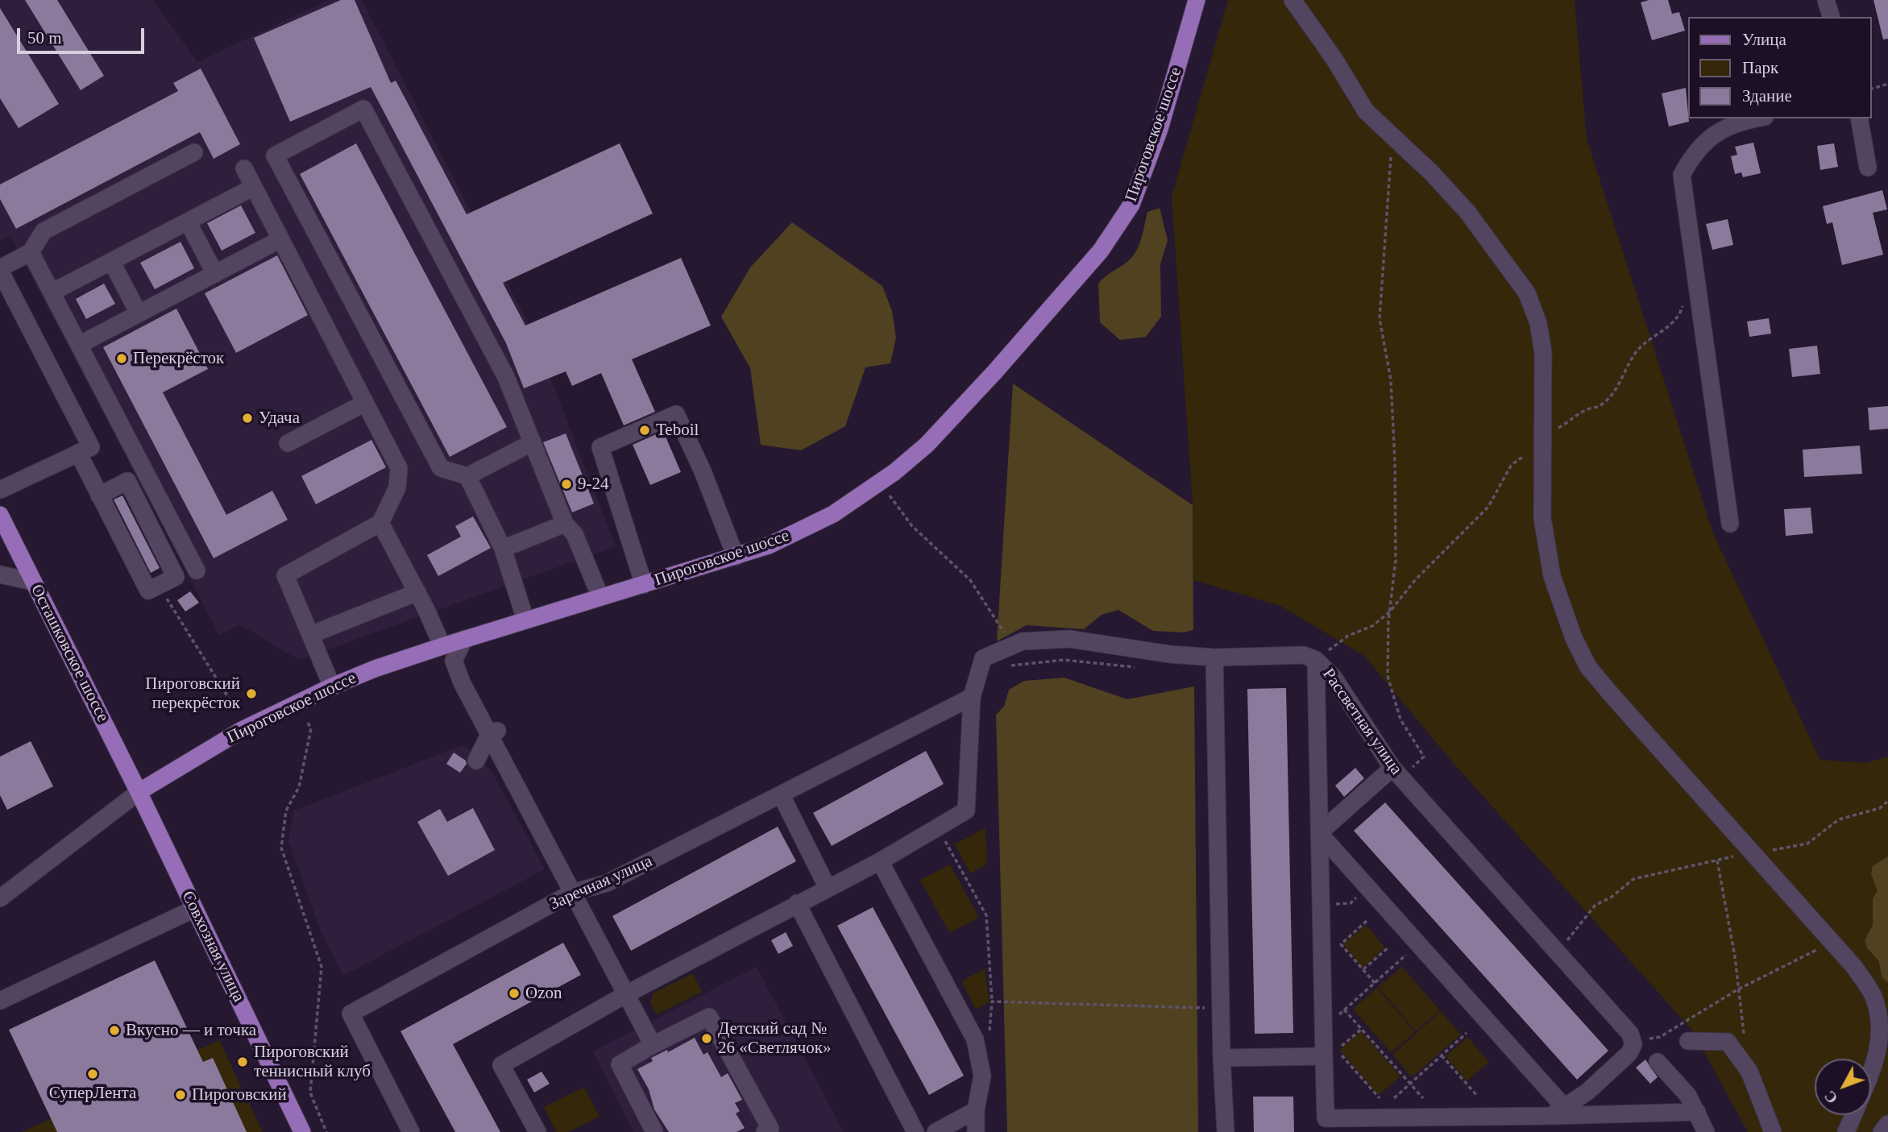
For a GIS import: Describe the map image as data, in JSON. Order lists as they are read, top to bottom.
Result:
{
  "streets": {
    "main road": ["Пироговское шоссе", "Осташковское шоссе", "Совхозная улица"],
    "street": ["Рассветная улица", "Заречная улица"]
  },
  "crossings": [
    ["Пироговское шоссе", "Осташковское шоссе"],
    ["Пироговское шоссе", "Совхозная улица"],
    ["Осташковское шоссе", "Совхозная улица"],
    ["Рассветная улица", "Заречная улица"]
  ],
  "places": [
    "Перекрёсток",
    "Удача",
    "Teboil",
    "9-24",
    "Пироговский перекрёсток",
    "Ozon",
    "Вкусно — и точка",
    "Детский сад № 26 «Светлячок»",
    "Пироговский теннисный клуб",
    "СуперЛента",
    "Пироговский"
  ],
  "legend": ["Улица", "Парк", "Здание"],
  "scale_bar": "50 m",
  "north": "bottom left"
}
